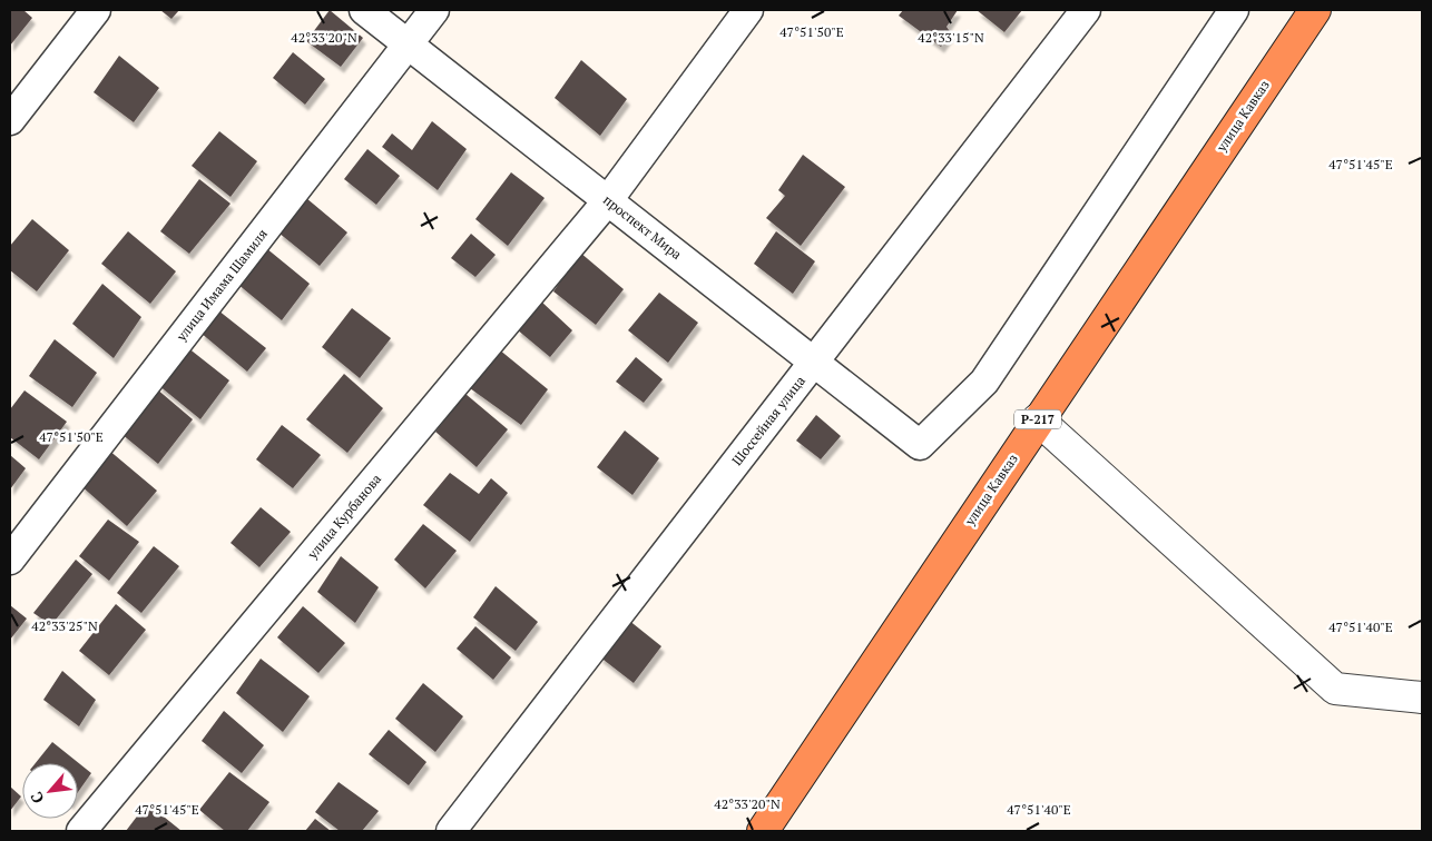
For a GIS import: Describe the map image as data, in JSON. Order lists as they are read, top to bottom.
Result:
{
  "streets": {
    "highway": ["улица Кавказ", "Р-217"],
    "street": [
      "проспект Мира",
      "улица Имама Шамиля",
      "Шоссейная улица",
      "улица Курбанова"
    ]
  },
  "crossings": [
    ["проспект Мира", "улица Имама Шамиля"],
    ["проспект Мира", "Шоссейная улица"],
    ["проспект Мира", "улица Курбанова"]
  ],
  "north": "bottom left",
  "coordinates": [
    "47°51'50\"E",
    "42°33'20\"N",
    "42°33'15\"N",
    "47°51'45\"E",
    "42°33'25\"N",
    "47°51'40\"E"
  ]
}
